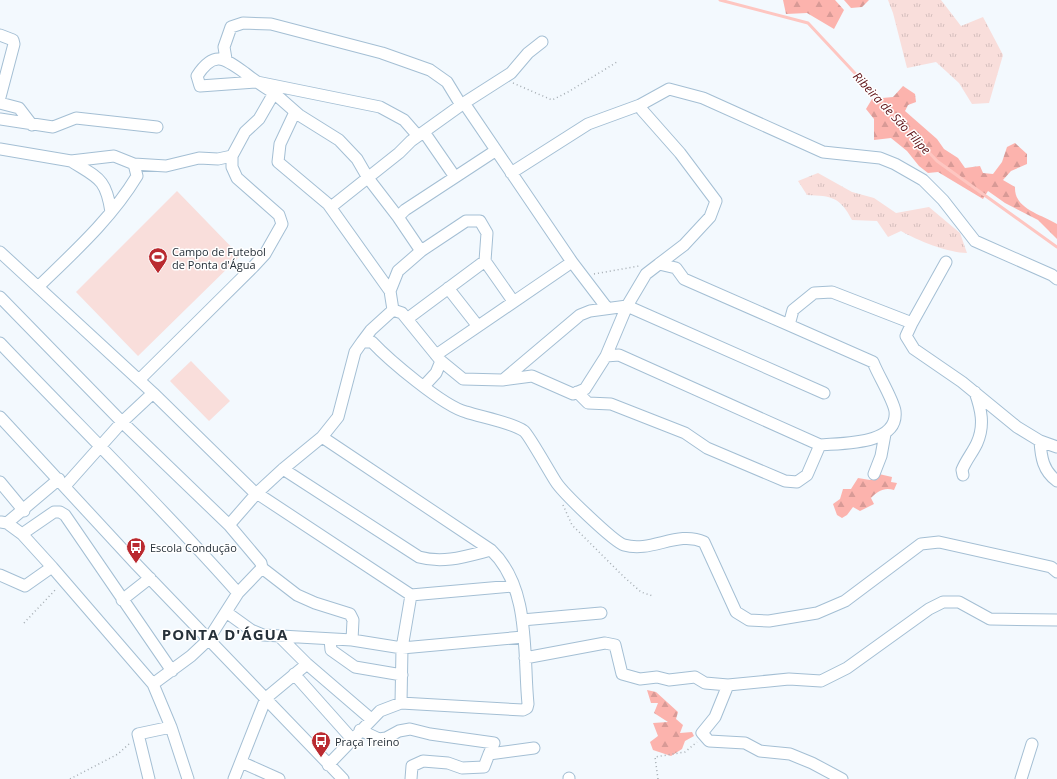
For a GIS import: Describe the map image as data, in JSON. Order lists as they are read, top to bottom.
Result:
{
  "districts": ["PONTA D'ÁGUA"],
  "water": ["Ribeira de São Filipe"],
  "places": {
    "sports": ["Campo de Futebol de Ponta d'Água"],
    "bus stop": ["Escola Condução", "Praça Treino"]
  }
}
